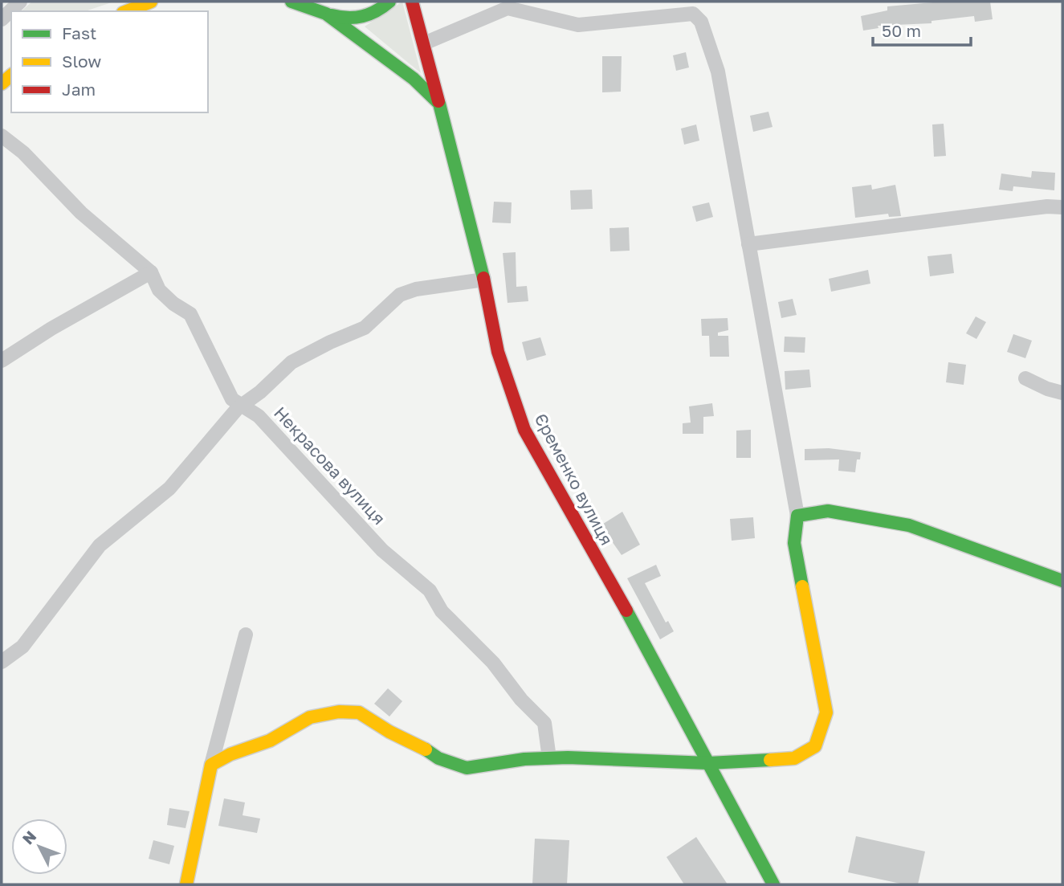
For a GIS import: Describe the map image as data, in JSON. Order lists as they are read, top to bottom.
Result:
{
  "streets": {
    "street": ["Некрасова вулиця", "Єременко вулиця"]
  },
  "legend": ["Fast", "Slow", "Jam"],
  "scale_bar": "50 m",
  "north": "top left"
}
